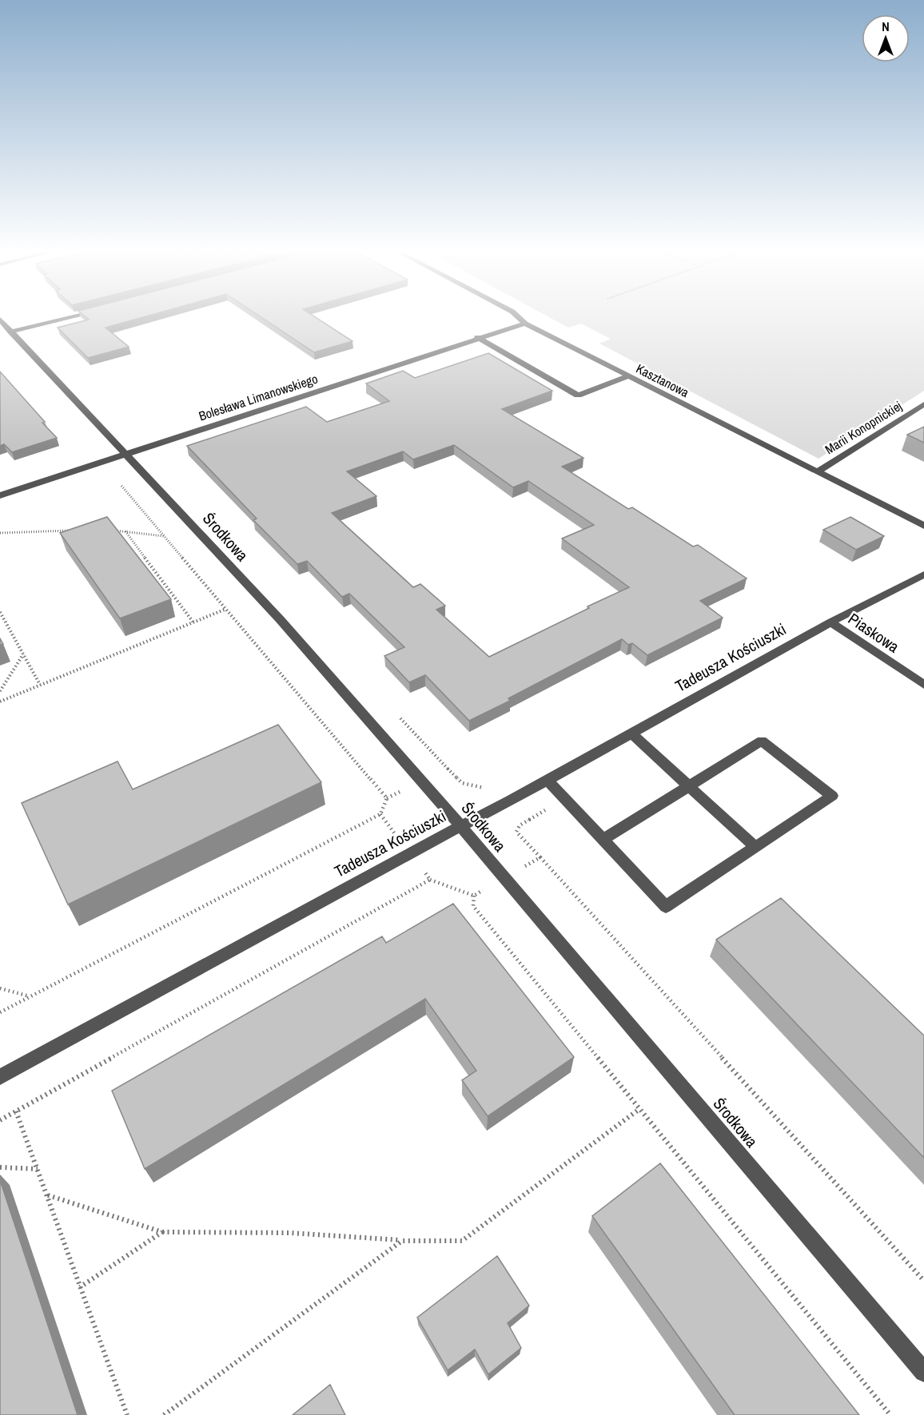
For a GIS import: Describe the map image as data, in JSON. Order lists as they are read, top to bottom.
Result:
{
  "streets": {
    "street": [
      "Kasztanowa",
      "Bolesława Limanowskiego",
      "Marii Konopnickiej",
      "Środkowa",
      "Piaskowa",
      "Tadeusza Kościuszki"
    ]
  },
  "crossings": [
    ["Kasztanowa", "Bolesława Limanowskiego"],
    ["Kasztanowa", "Marii Konopnickiej"],
    ["Bolesława Limanowskiego", "Środkowa"],
    ["Środkowa", "Tadeusza Kościuszki"],
    ["Piaskowa", "Tadeusza Kościuszki"]
  ],
  "north": "top"
}
